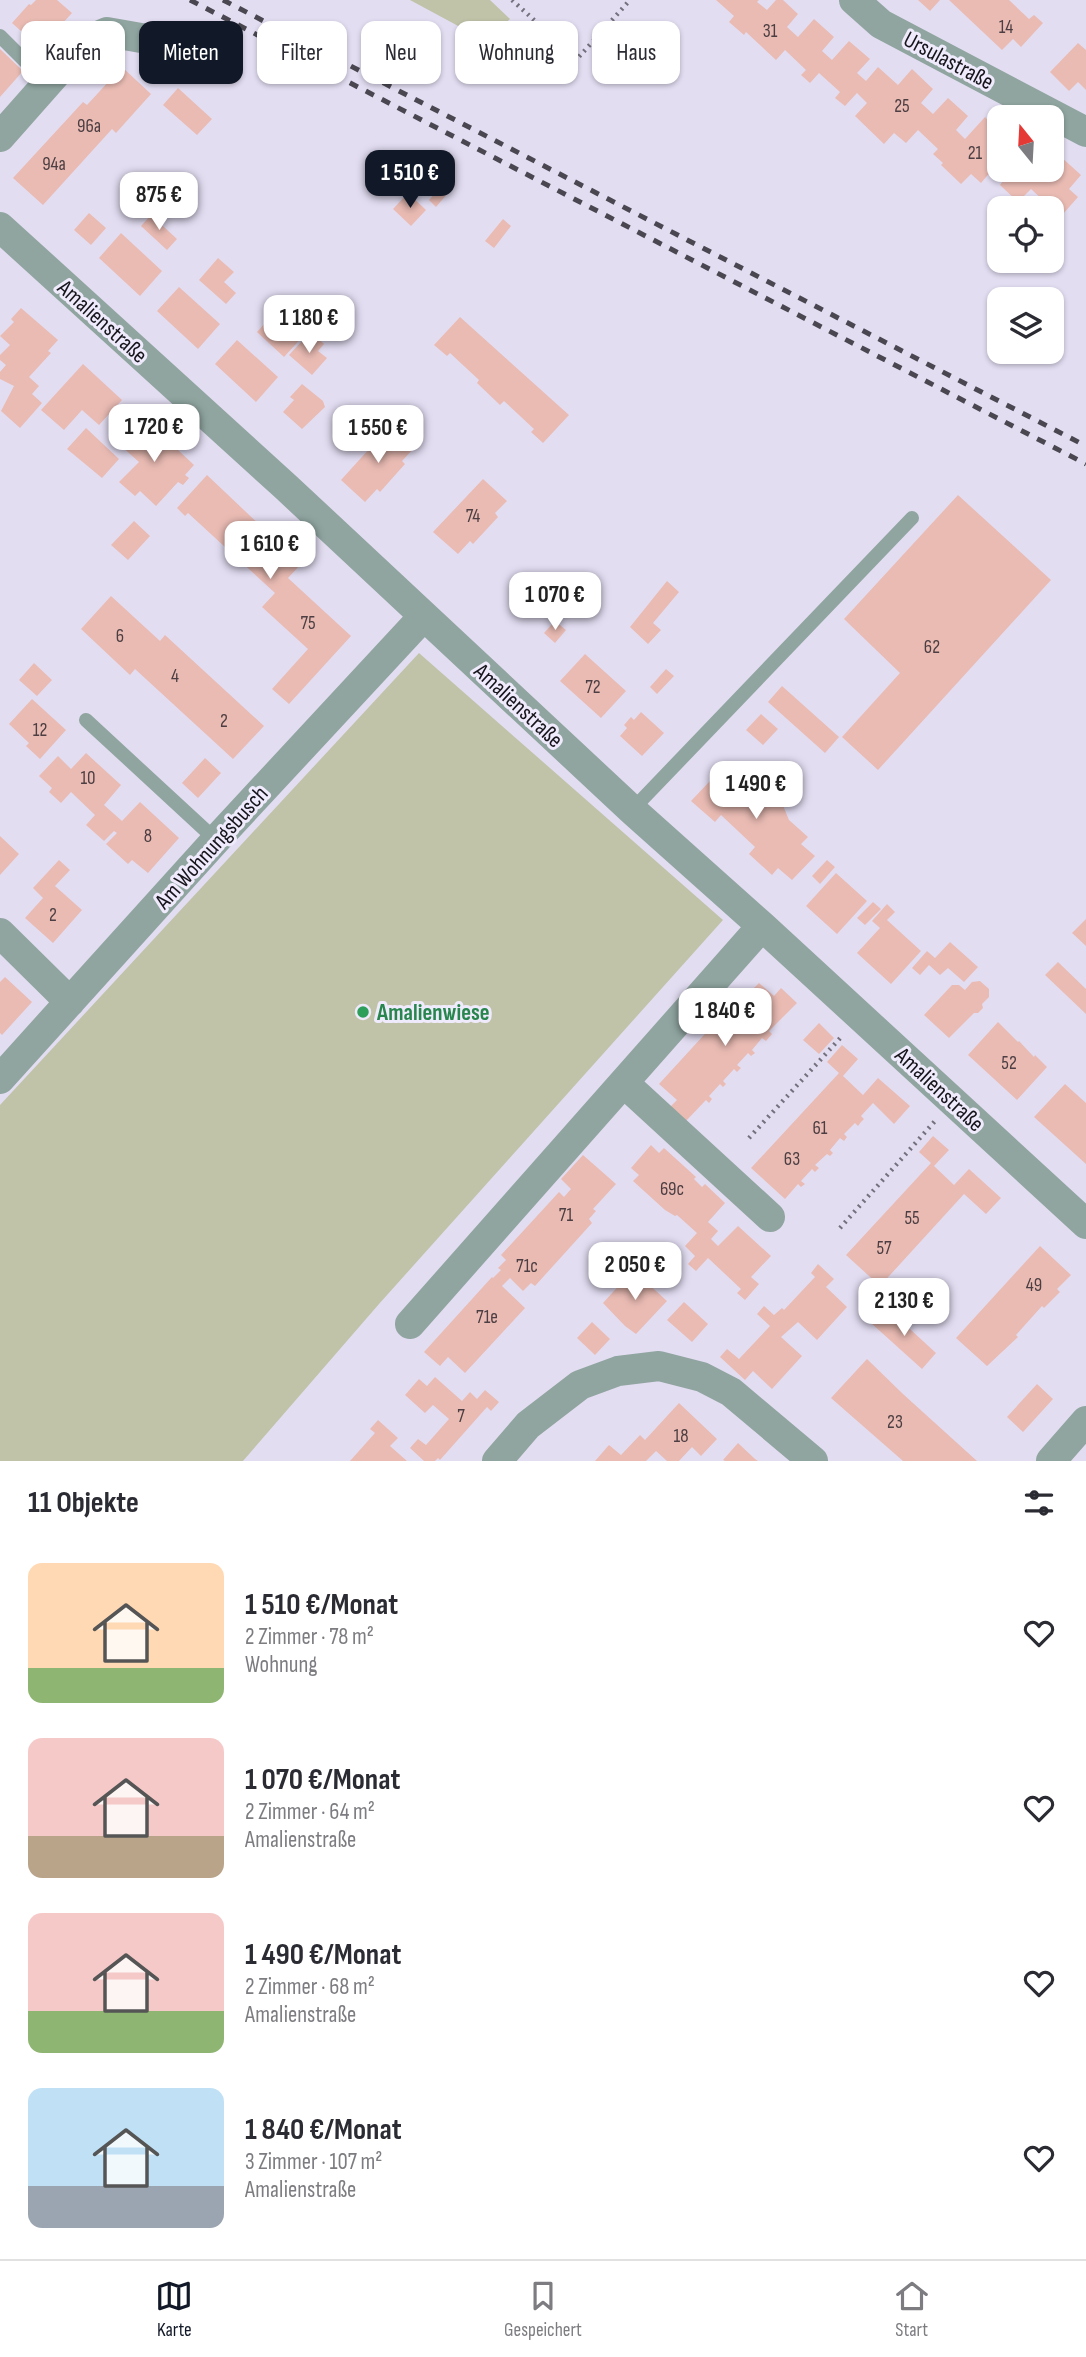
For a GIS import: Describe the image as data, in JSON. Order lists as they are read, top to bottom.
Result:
{
  "streets": {
    "street": ["Ursulastraße", "Amalienstraße", "Am Wohnungsbusch"]
  },
  "crossings": [
    ["Amalienstraße", "Am Wohnungsbusch"]
  ],
  "places": ["Amalienwiese"],
  "house_numbers": [
    "14",
    "31",
    "25",
    "96a",
    "21",
    "94a",
    "74",
    "75",
    "6",
    "62",
    "4",
    "72",
    "2",
    "12",
    "10",
    "8",
    "2",
    "52",
    "61",
    "63",
    "69c",
    "71",
    "55",
    "57",
    "71c",
    "49",
    "71e",
    "7",
    "23",
    "18"
  ],
  "north": "top",
  "page": {
    "chip": [
      "Kaufen",
      "Mieten",
      "Filter",
      "Neu",
      "Wohnung",
      "Haus"
    ],
    "price": [
      "1 510 €",
      "875 €",
      "1 180 €",
      "1 720 €",
      "1 550 €",
      "1 610 €",
      "1 070 €",
      "1 490 €",
      "1 840 €",
      "2 050 €",
      "2 130 €"
    ],
    "heading": "11 Objekte",
    "list": [
      {
        "name": "1 510 €/Monat",
        "note": "2 Zimmer · 78 m² · Wohnung"
      },
      {
        "name": "1 070 €/Monat",
        "note": "2 Zimmer · 64 m² · Amalienstraße"
      },
      {
        "name": "1 490 €/Monat",
        "note": "2 Zimmer · 68 m² · Amalienstraße"
      },
      {
        "name": "1 840 €/Monat",
        "note": "3 Zimmer · 107 m² · Amalienstraße"
      }
    ],
    "tabs": ["Karte", "Gespeichert", "Start"]
  }
}
